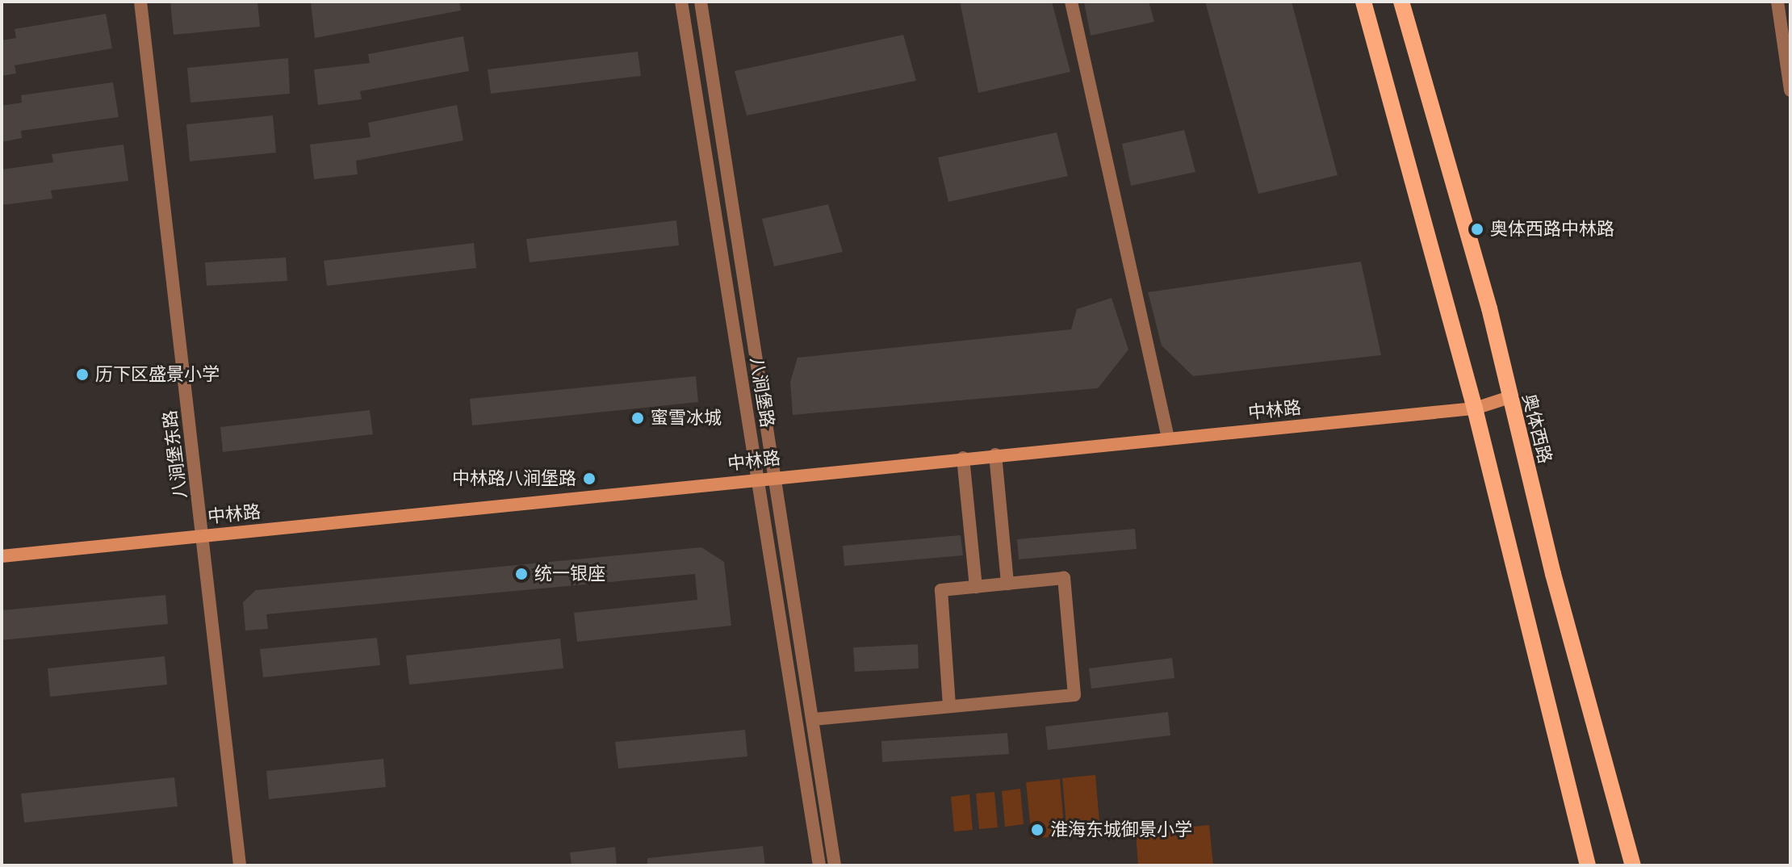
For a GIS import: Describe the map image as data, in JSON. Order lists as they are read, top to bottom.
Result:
{
  "streets": {
    "main road": ["中林路", "奥体西路"],
    "street": ["八涧堡路", "八涧堡东路"]
  },
  "crossings": [
    ["八涧堡路", "中林路"],
    ["中林路", "奥体西路"],
    ["中林路", "八涧堡东路"]
  ],
  "places": [
    "奥体西路中林路",
    "历下区盛景小学",
    "蜜雪冰城",
    "中林路八涧堡路",
    "统一银座",
    "淮海东城御景小学"
  ]
}
